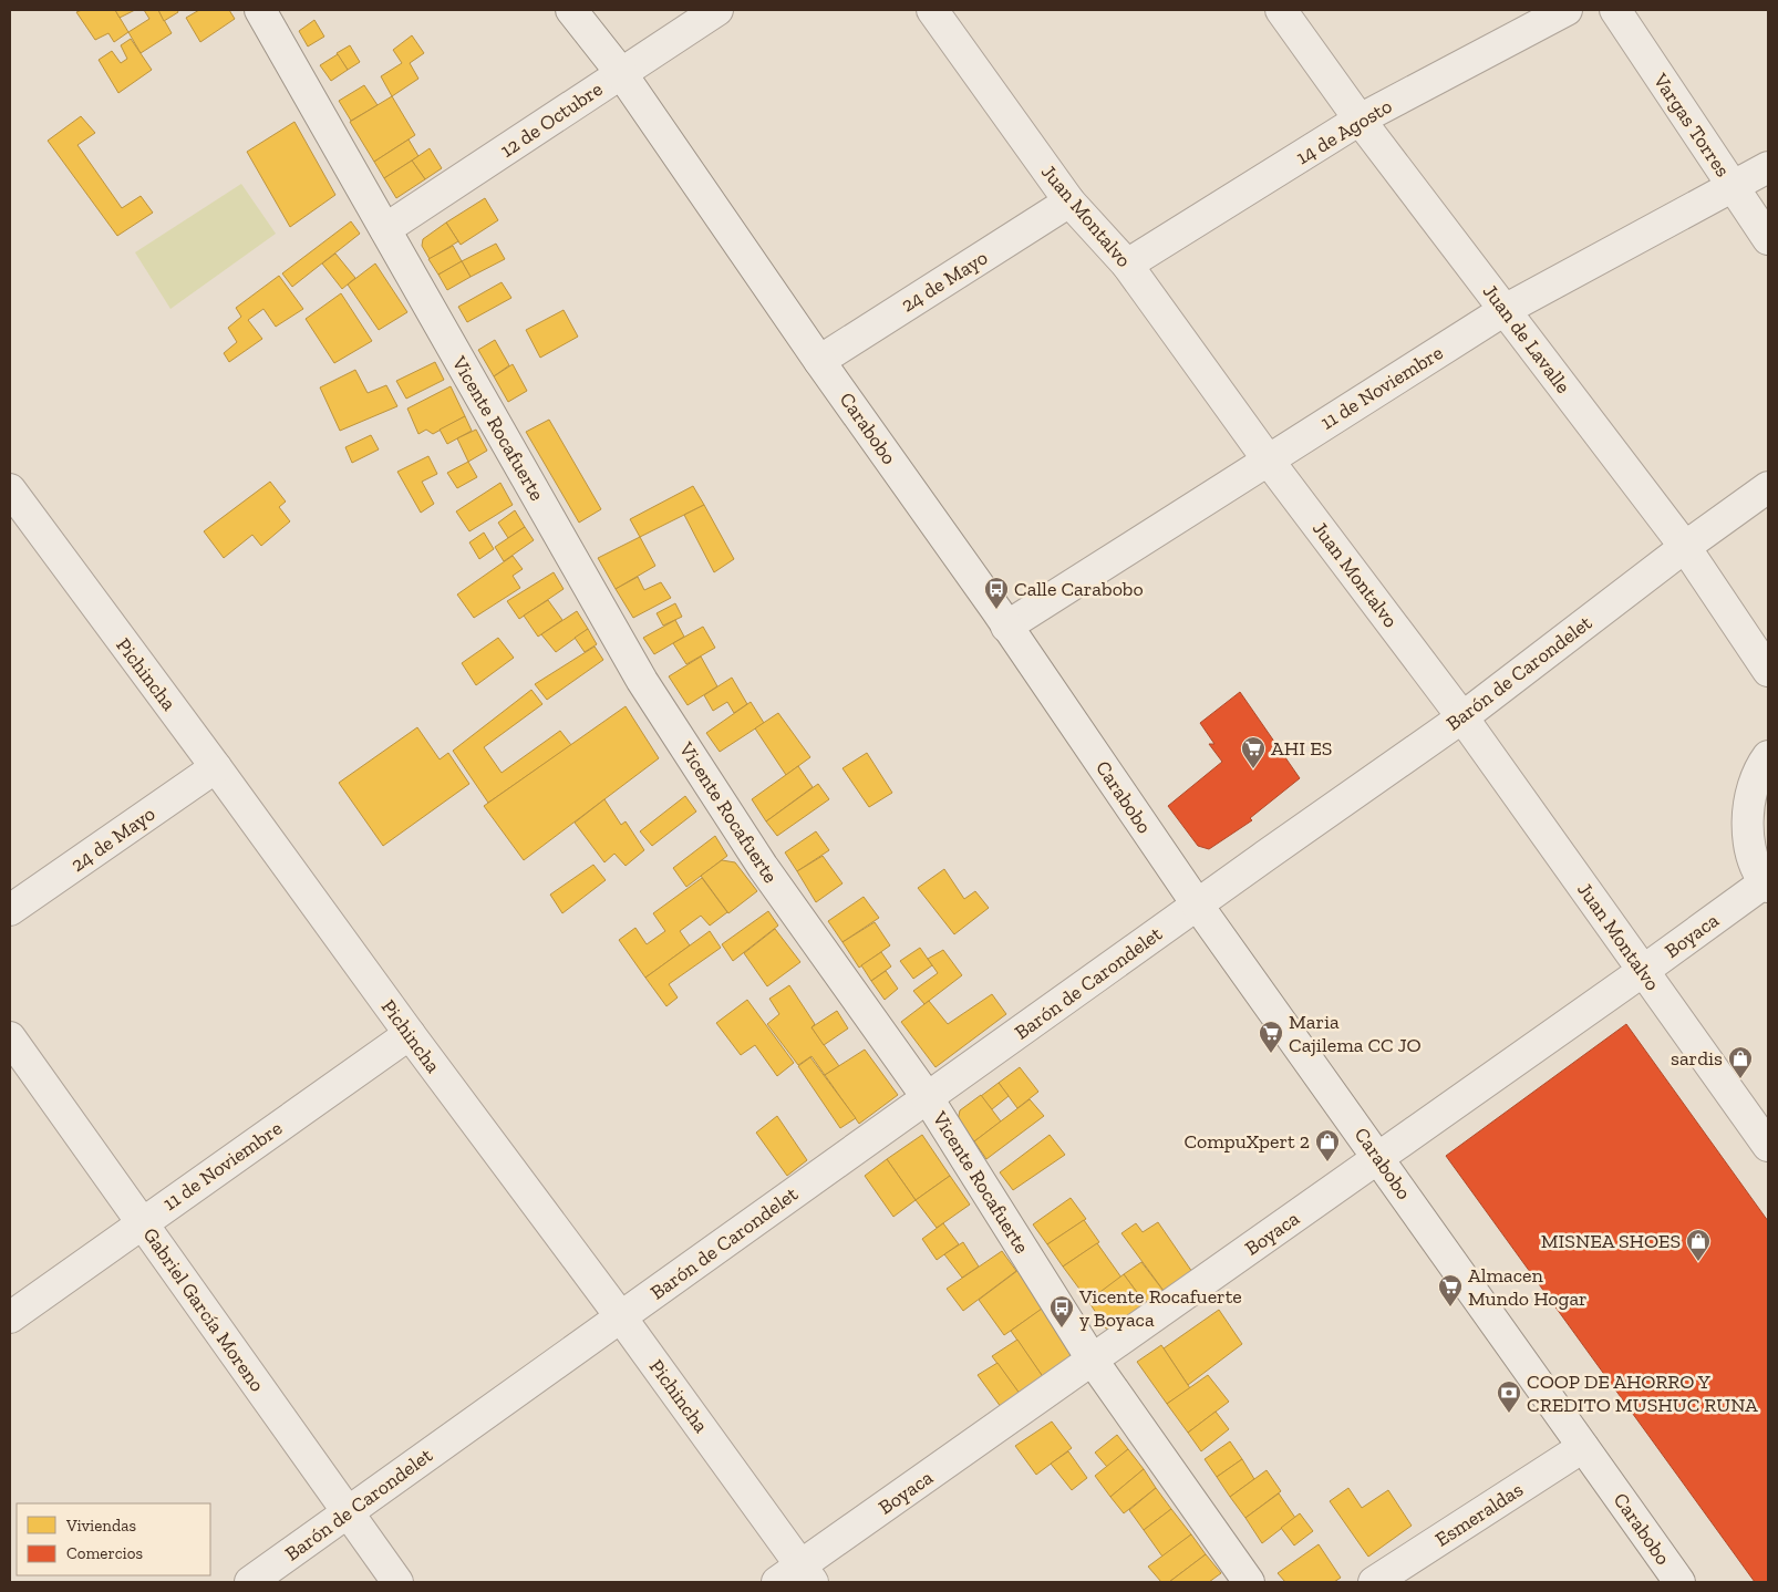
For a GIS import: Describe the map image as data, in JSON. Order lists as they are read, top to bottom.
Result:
{
  "streets": {
    "street": [
      "12 de Octubre",
      "Vargas Torres",
      "14 de Agosto",
      "Juan Montalvo",
      "24 de Mayo",
      "Juan de Lavalle",
      "11 de Noviembre",
      "Vicente Rocafuerte",
      "Carabobo",
      "Barón de Carondelet",
      "Pichincha",
      "Boyaca",
      "Gabriel García Moreno",
      "Esmeraldas"
    ]
  },
  "crossings": [
    ["12 de Octubre", "Vicente Rocafuerte"],
    ["12 de Octubre", "Carabobo"],
    ["Vargas Torres", "11 de Noviembre"],
    ["14 de Agosto", "Juan Montalvo"],
    ["14 de Agosto", "Juan de Lavalle"],
    ["Juan Montalvo", "24 de Mayo"],
    ["Juan Montalvo", "11 de Noviembre"],
    ["Juan Montalvo", "Barón de Carondelet"],
    ["Juan Montalvo", "Boyaca"],
    ["24 de Mayo", "Carabobo"],
    ["24 de Mayo", "Pichincha"],
    ["Juan de Lavalle", "11 de Noviembre"],
    ["Juan de Lavalle", "Barón de Carondelet"],
    ["11 de Noviembre", "Carabobo"],
    ["11 de Noviembre", "Pichincha"],
    ["11 de Noviembre", "Gabriel García Moreno"],
    ["Vicente Rocafuerte", "Barón de Carondelet"],
    ["Vicente Rocafuerte", "Boyaca"],
    ["Carabobo", "Barón de Carondelet"],
    ["Carabobo", "Boyaca"],
    ["Carabobo", "Esmeraldas"],
    ["Barón de Carondelet", "Pichincha"],
    ["Barón de Carondelet", "Gabriel García Moreno"],
    ["Pichincha", "Boyaca"]
  ],
  "places": {
    "bus stop": ["Calle Carabobo", "Vicente Rocafuerte y Boyaca"],
    "supermarket": ["AHI ES", "Maria Cajilema CC JO", "Almacen Mundo Hogar"],
    "shop": ["sardis", "CompuXpert 2", "MISNEA SHOES"],
    "bank": ["COOP DE AHORRO Y CREDITO MUSHUC RUNA"]
  },
  "legend": ["Viviendas", "Comercios"]
}
